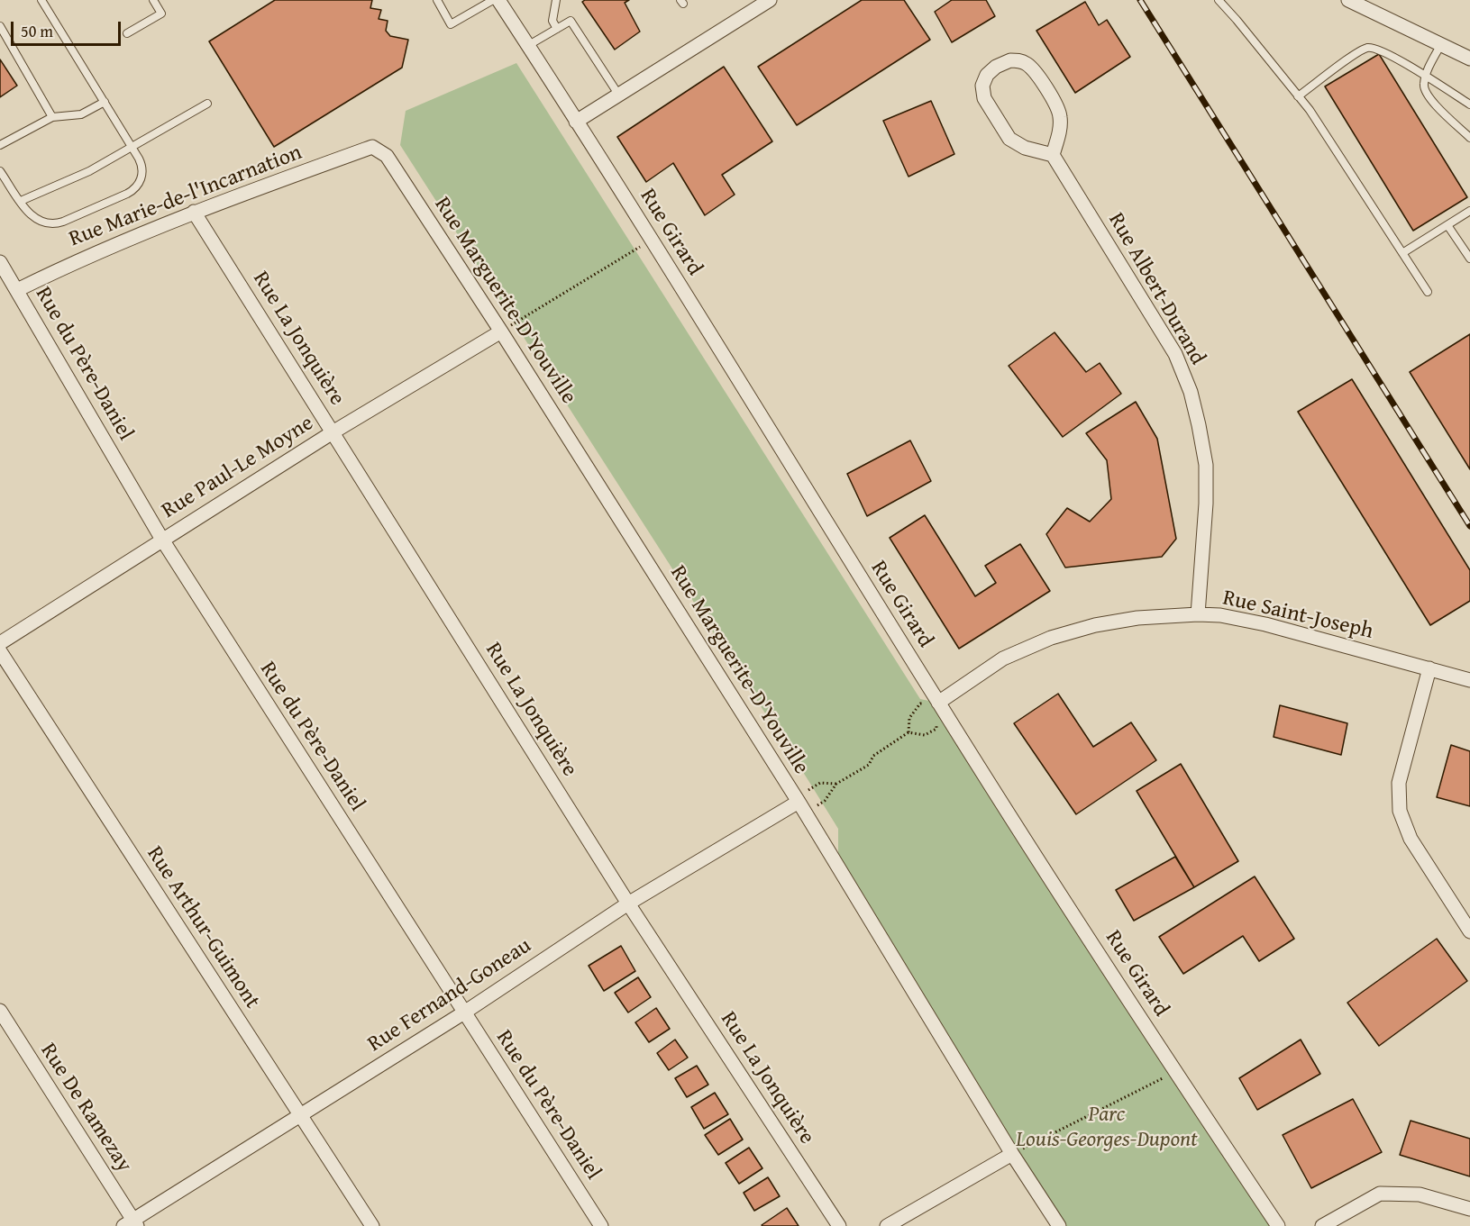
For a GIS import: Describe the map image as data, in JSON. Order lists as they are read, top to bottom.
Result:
{
  "streets": {
    "street": [
      "Rue Marie-de-l'Incarnation",
      "Rue Girard",
      "Rue Albert-Durand",
      "Rue Marguerite-D'Youville",
      "Rue La Jonquière",
      "Rue du Père-Daniel",
      "Rue Paul-Le Moyne",
      "Rue Saint-Joseph",
      "Rue Arthur-Guimont",
      "Rue Fernand-Goneau",
      "Rue De Ramezay"
    ]
  },
  "crossings": [
    ["Rue Marie-de-l'Incarnation", "Rue Marguerite-D'Youville"],
    ["Rue Marie-de-l'Incarnation", "Rue La Jonquière"],
    ["Rue Marie-de-l'Incarnation", "Rue du Père-Daniel"],
    ["Rue Girard", "Rue Saint-Joseph"],
    ["Rue Albert-Durand", "Rue Saint-Joseph"],
    ["Rue Marguerite-D'Youville", "Rue Paul-Le Moyne"],
    ["Rue Marguerite-D'Youville", "Rue Fernand-Goneau"],
    ["Rue La Jonquière", "Rue Paul-Le Moyne"],
    ["Rue La Jonquière", "Rue Fernand-Goneau"],
    ["Rue du Père-Daniel", "Rue Paul-Le Moyne"],
    ["Rue du Père-Daniel", "Rue Fernand-Goneau"],
    ["Rue Arthur-Guimont", "Rue Fernand-Goneau"],
    ["Rue Fernand-Goneau", "Rue De Ramezay"]
  ],
  "parks": ["Parc Louis-Georges-Dupont"],
  "scale_bar": "50 m"
}
